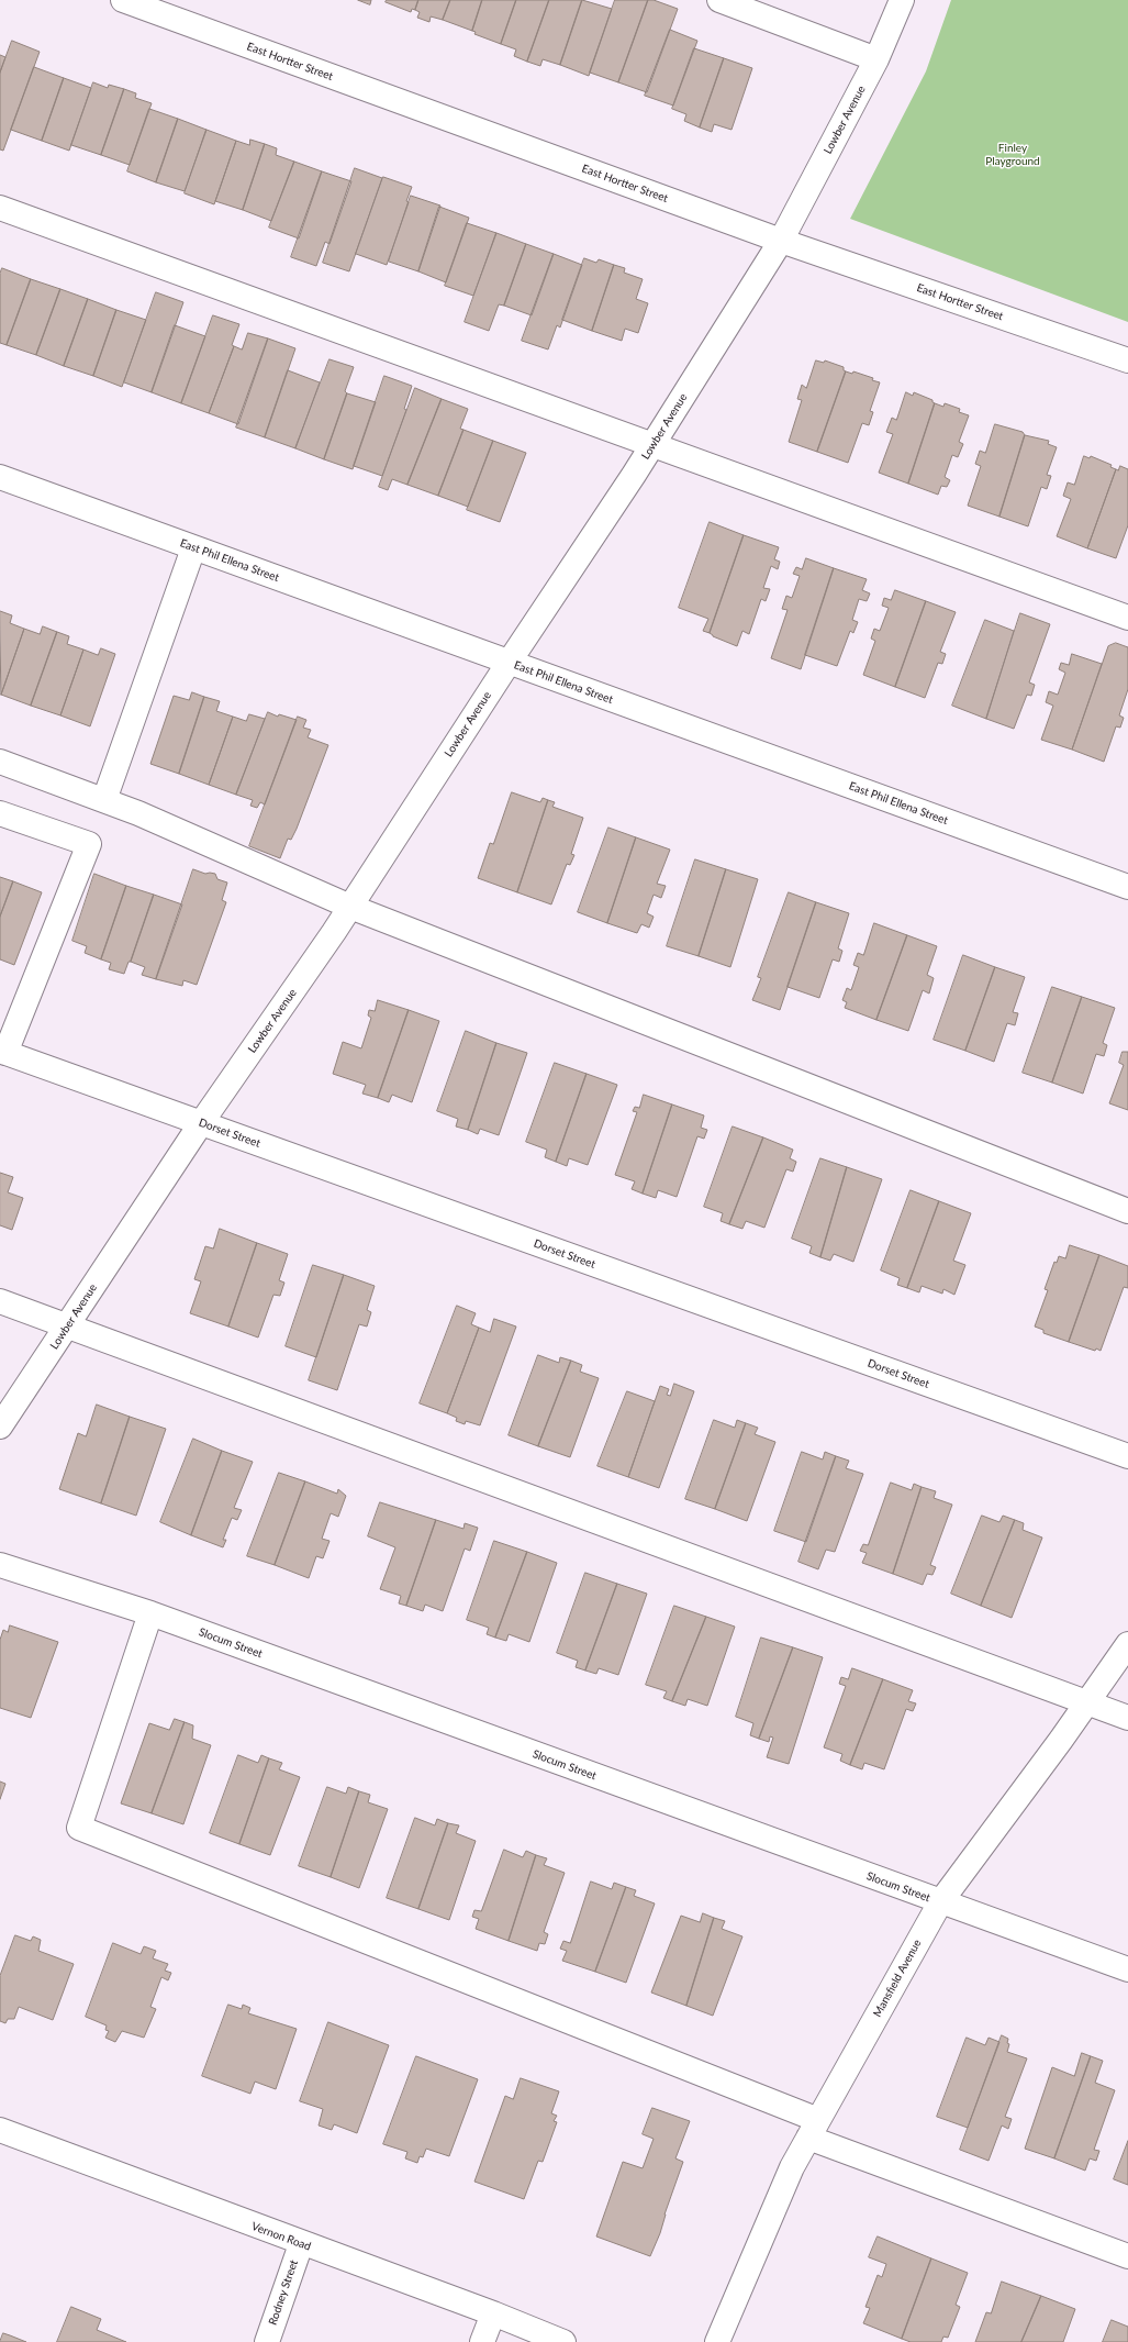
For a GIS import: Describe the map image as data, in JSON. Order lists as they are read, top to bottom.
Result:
{
  "streets": {
    "street": [
      "East Hortter Street",
      "Lowber Avenue",
      "East Phil Ellena Street",
      "Dorset Street",
      "Slocum Street",
      "Mansfield Avenue",
      "Vernon Road",
      "Rodney Street"
    ]
  },
  "crossings": [
    ["East Hortter Street", "Lowber Avenue"],
    ["Lowber Avenue", "East Phil Ellena Street"],
    ["Lowber Avenue", "Dorset Street"],
    ["Slocum Street", "Mansfield Avenue"],
    ["Vernon Road", "Rodney Street"]
  ],
  "parks": ["Finley Playground"]
}
